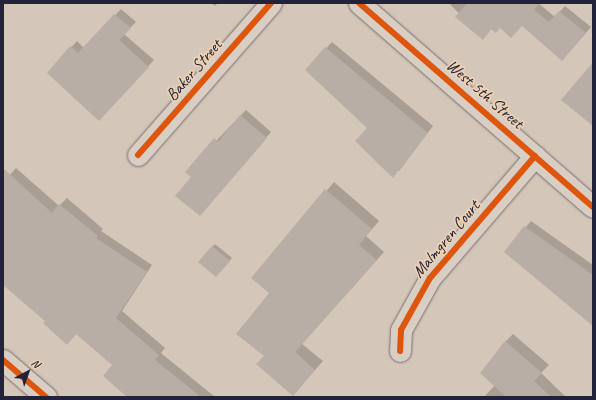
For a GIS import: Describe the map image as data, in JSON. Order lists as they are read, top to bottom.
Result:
{
  "streets": {
    "street": ["Baker Street", "West 5th Street", "Malmgren Court"]
  },
  "crossings": [
    ["West 5th Street", "Malmgren Court"]
  ],
  "north": "top right"
}
